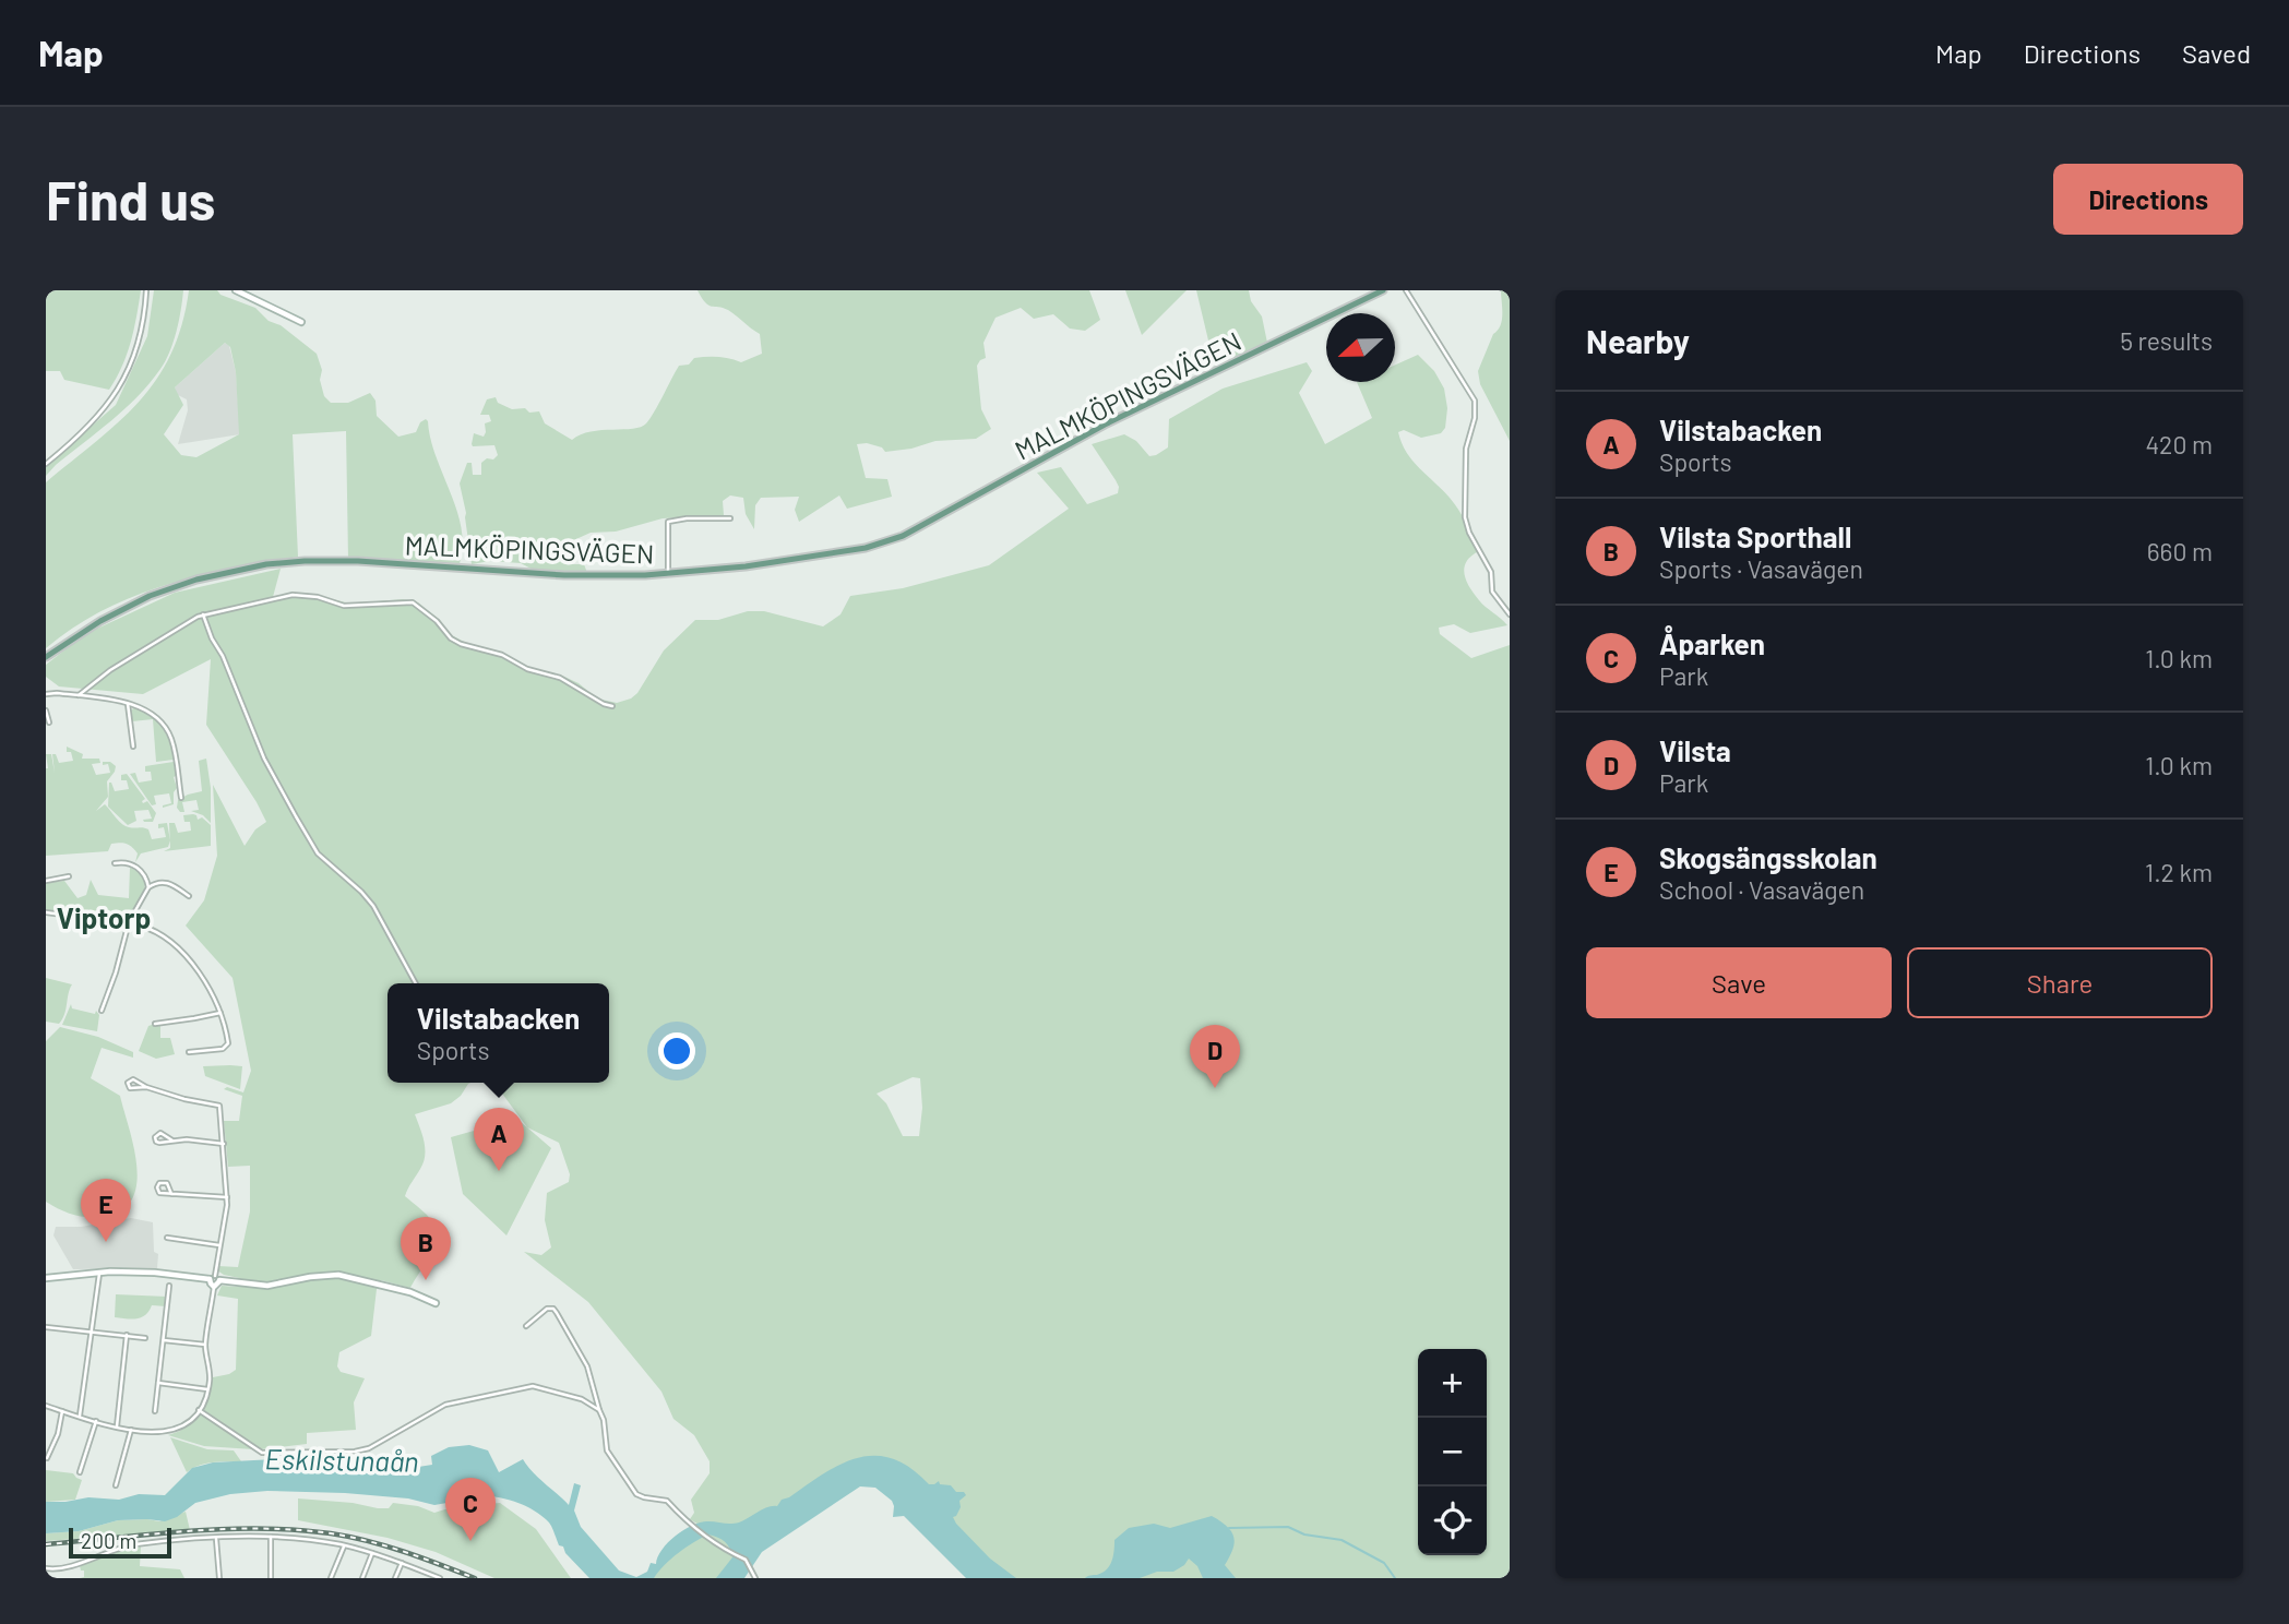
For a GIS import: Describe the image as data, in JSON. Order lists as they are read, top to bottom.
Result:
{
  "streets": {
    "main road": ["MALMKÖPINGSVÄGEN"]
  },
  "districts": ["Viptorp"],
  "water": ["Eskilstunaån"],
  "scale_bar": "200 m",
  "north": "left",
  "page": {
    "header": "Map",
    "nav": ["Map", "Directions", "Saved"],
    "buttons": [
      "Directions",
      ["Save", "Share"]
    ],
    "title": "Find us",
    "heading": ["Nearby", "5 results"],
    "list": [
      {
        "mark": "A",
        "name": "Vilstabacken",
        "note": "Sports",
        "value": "420 m"
      },
      {
        "mark": "B",
        "name": "Vilsta Sporthall",
        "note": "Sports · Vasavägen",
        "value": "660 m"
      },
      {
        "mark": "C",
        "name": "Åparken",
        "note": "Park",
        "value": "1.0 km"
      },
      {
        "mark": "D",
        "name": "Vilsta",
        "note": "Park",
        "value": "1.0 km"
      },
      {
        "mark": "E",
        "name": "Skogsängsskolan",
        "note": "School · Vasavägen",
        "value": "1.2 km"
      }
    ],
    "popup": ["Vilstabacken", "Sports"],
    "pins": [
      "D",
      "A",
      "E",
      "B",
      "C"
    ],
    "map_buttons": ["+", "−"],
    "scale": "200 m"
  }
}
